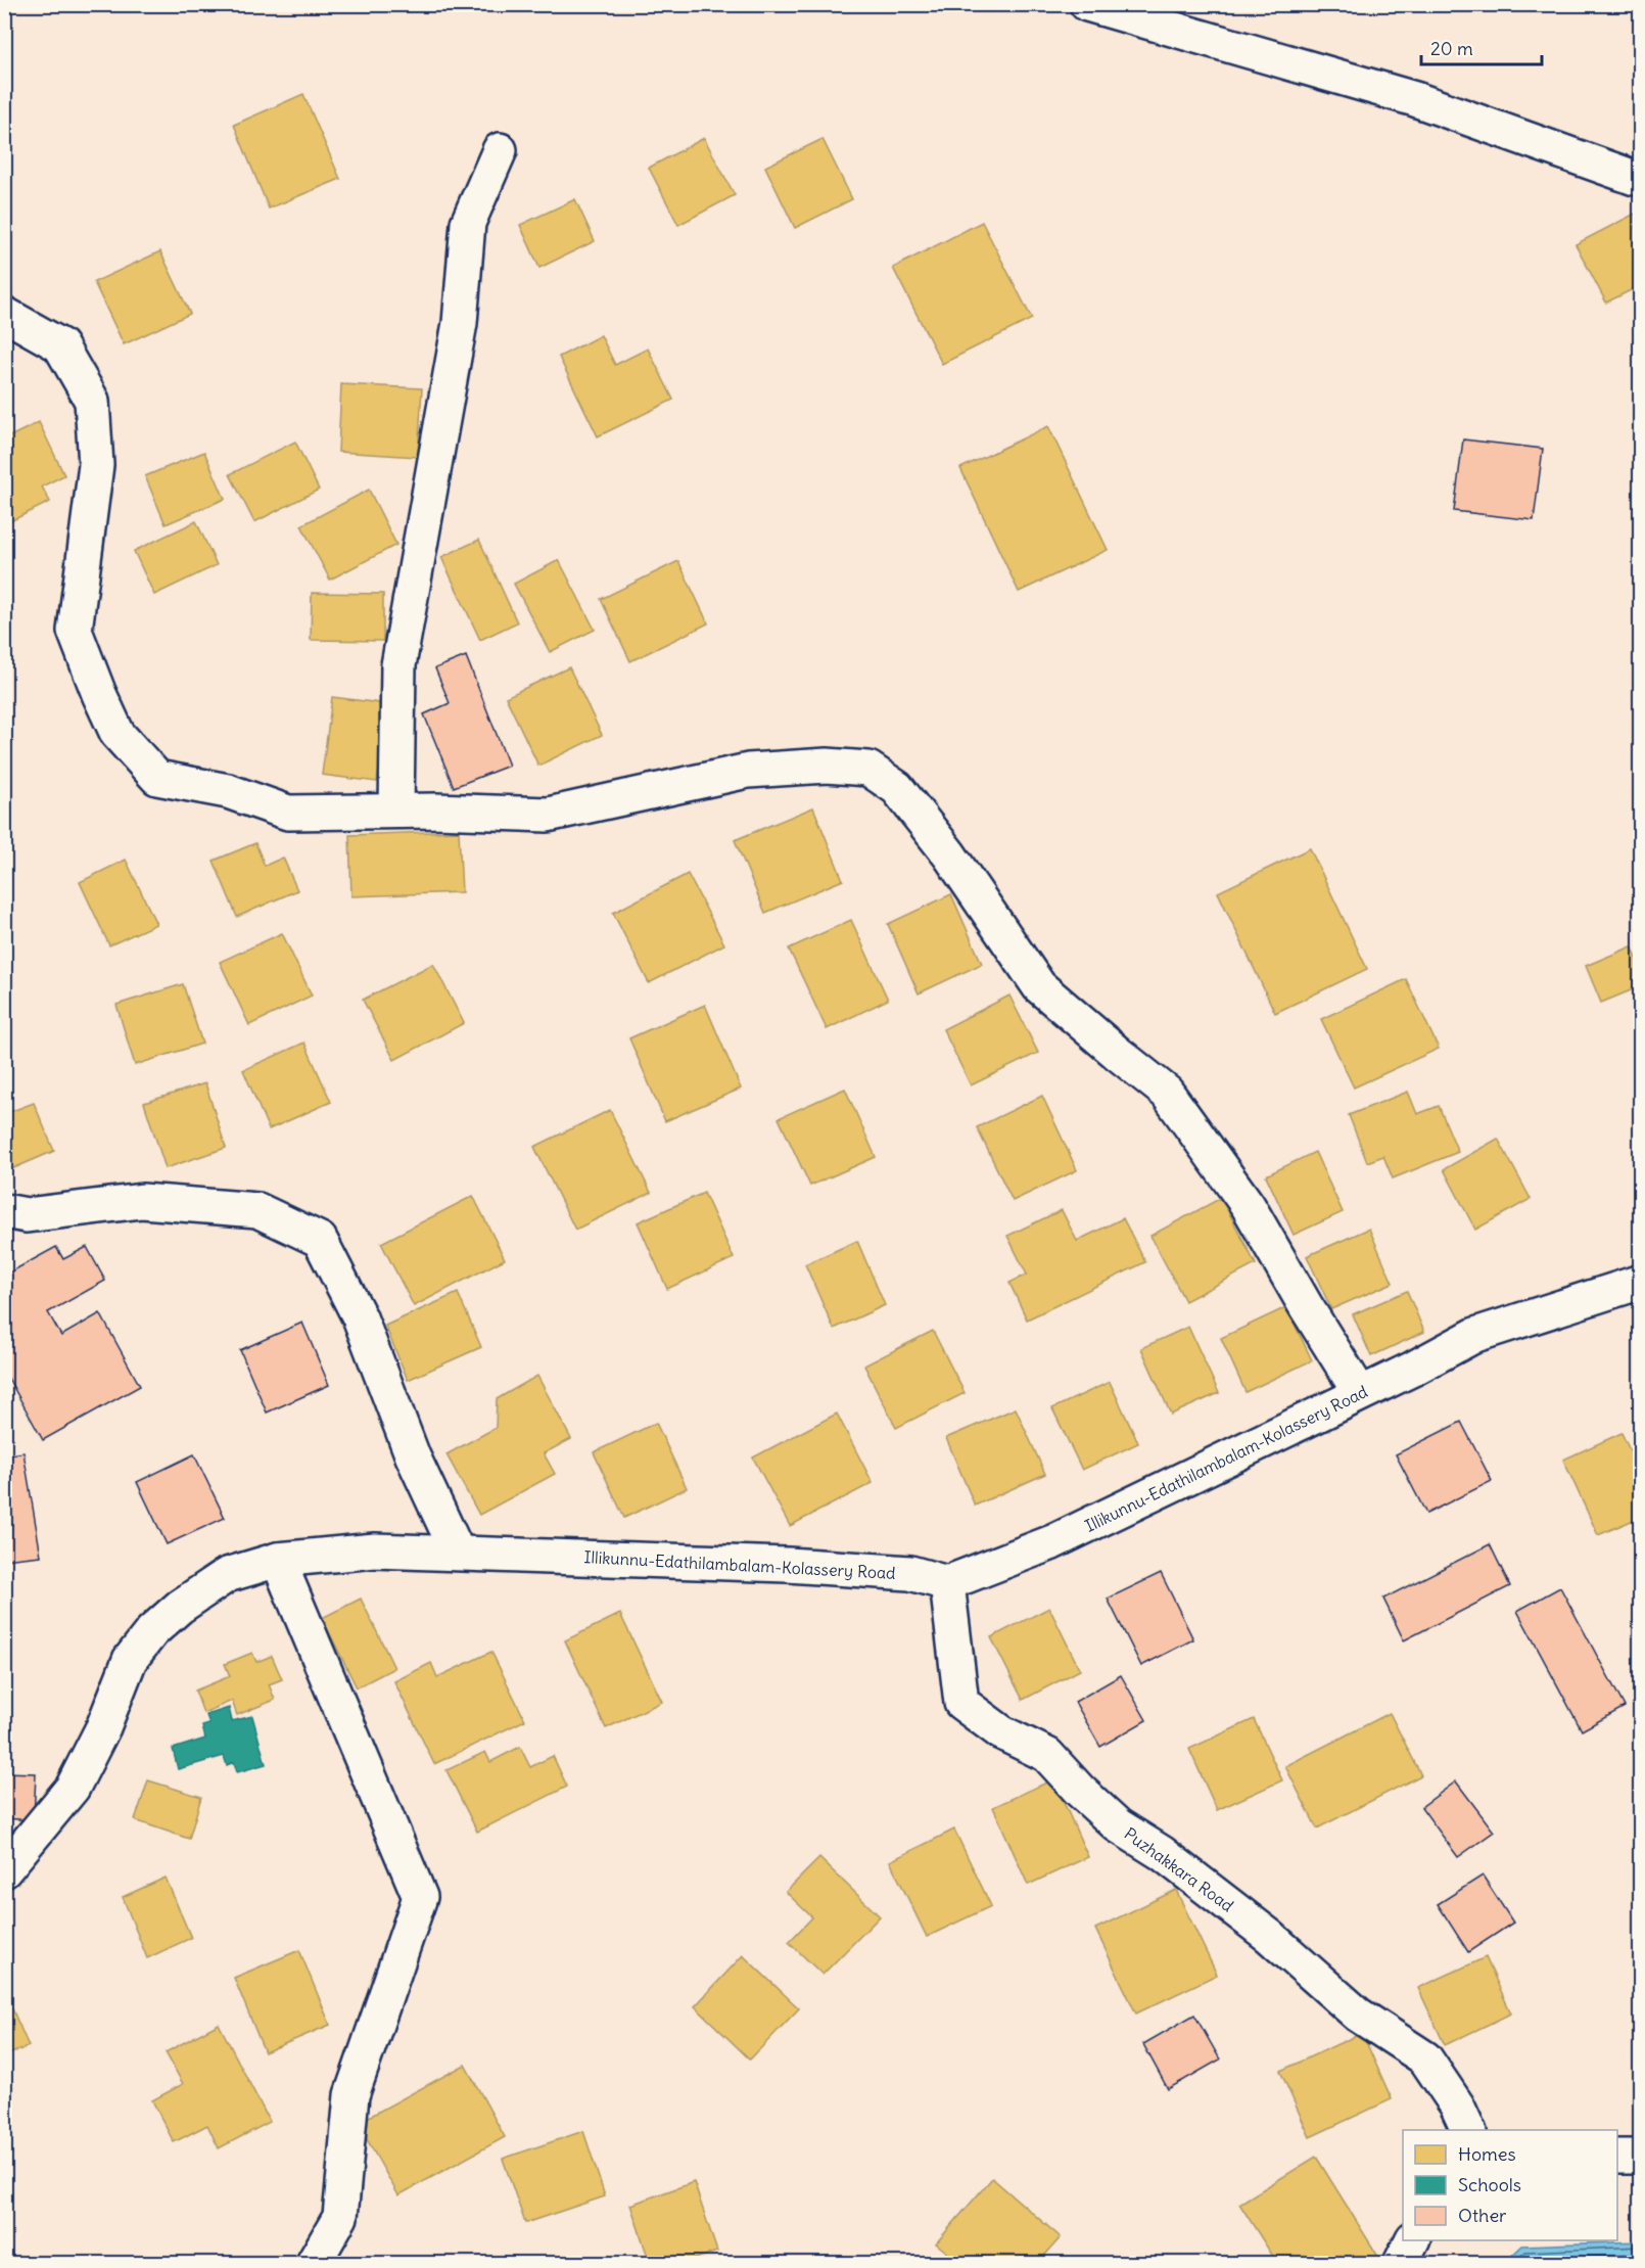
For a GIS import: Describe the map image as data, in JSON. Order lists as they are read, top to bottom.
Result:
{
  "streets": {
    "street": ["Illikunnu-Edathilambalam-Kolassery Road", "Puzhakkara Road"]
  },
  "crossings": [
    ["Illikunnu-Edathilambalam-Kolassery Road", "Puzhakkara Road"]
  ],
  "legend": ["Homes", "Schools", "Other"],
  "scale_bar": "20 m"
}
